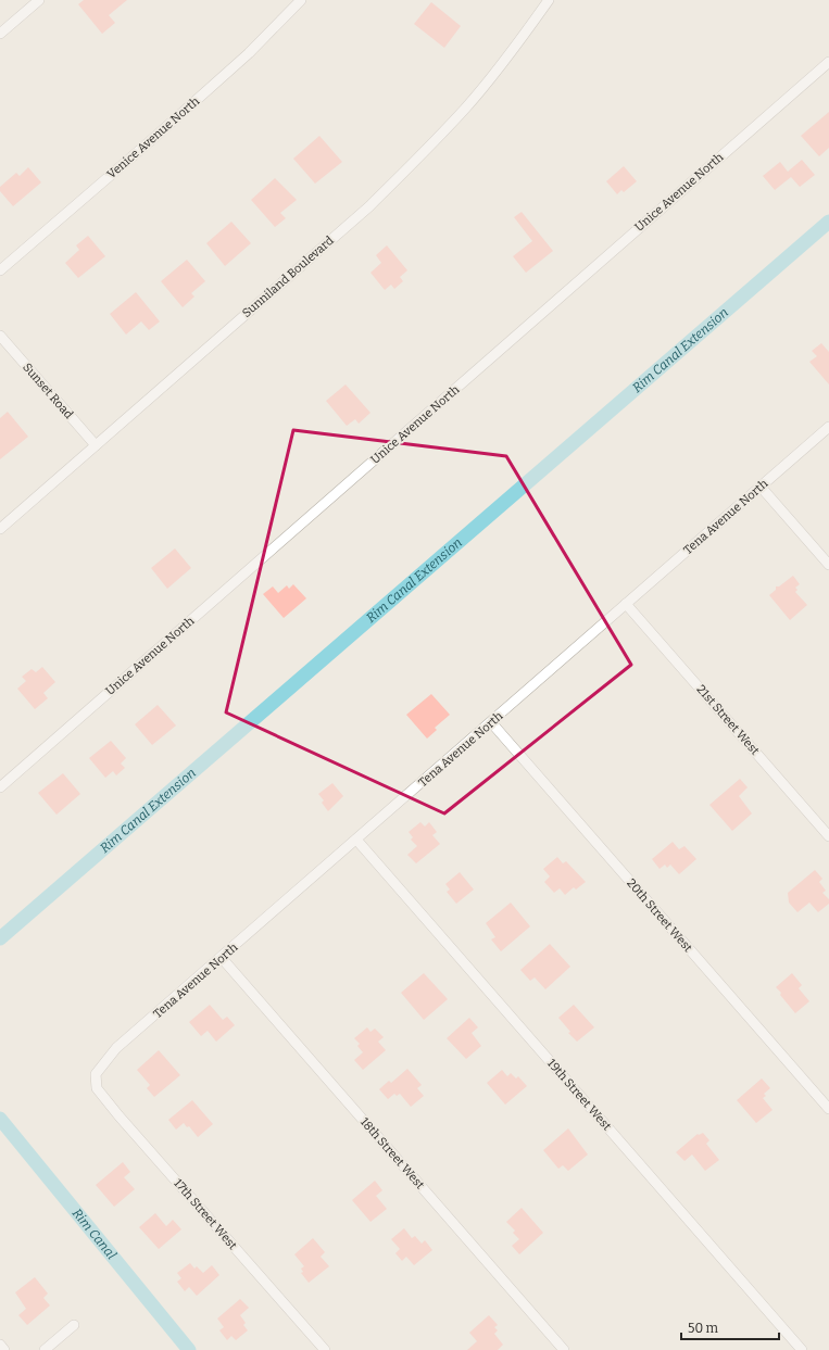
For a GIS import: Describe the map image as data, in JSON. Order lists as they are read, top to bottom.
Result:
{
  "streets": {
    "street": [
      "Venice Avenue North",
      "Unice Avenue North",
      "Sunniland Boulevard",
      "Sunset Road",
      "Tena Avenue North",
      "21st Street West",
      "20th Street West",
      "19th Street West",
      "18th Street West",
      "17th Street West"
    ]
  },
  "crossings": [
    ["Sunniland Boulevard", "Sunset Road"],
    ["Tena Avenue North", "21st Street West"],
    ["Tena Avenue North", "20th Street West"],
    ["Tena Avenue North", "19th Street West"],
    ["Tena Avenue North", "18th Street West"],
    ["Tena Avenue North", "17th Street West"]
  ],
  "water": ["Rim Canal Extension", "Rim Canal"],
  "scale_bar": "50 m"
}
